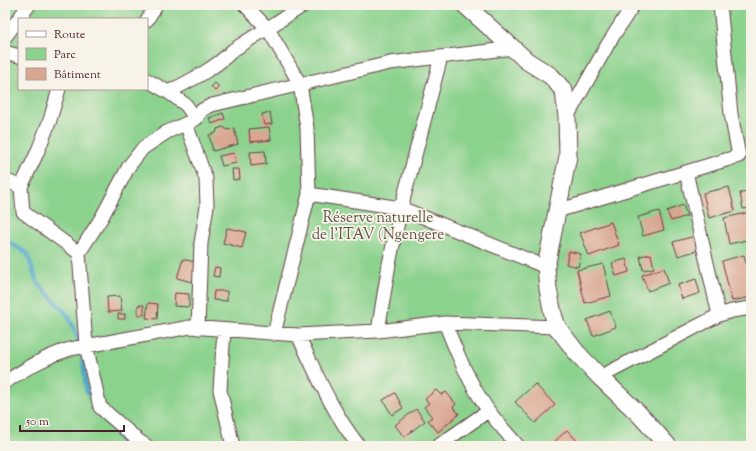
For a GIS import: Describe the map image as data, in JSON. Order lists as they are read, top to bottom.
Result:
{
  "parks": ["Réserve naturelle de l'ITAV (Ngengere"],
  "legend": ["Route", "Parc", "Bâtiment"],
  "scale_bar": "50 m"
}
